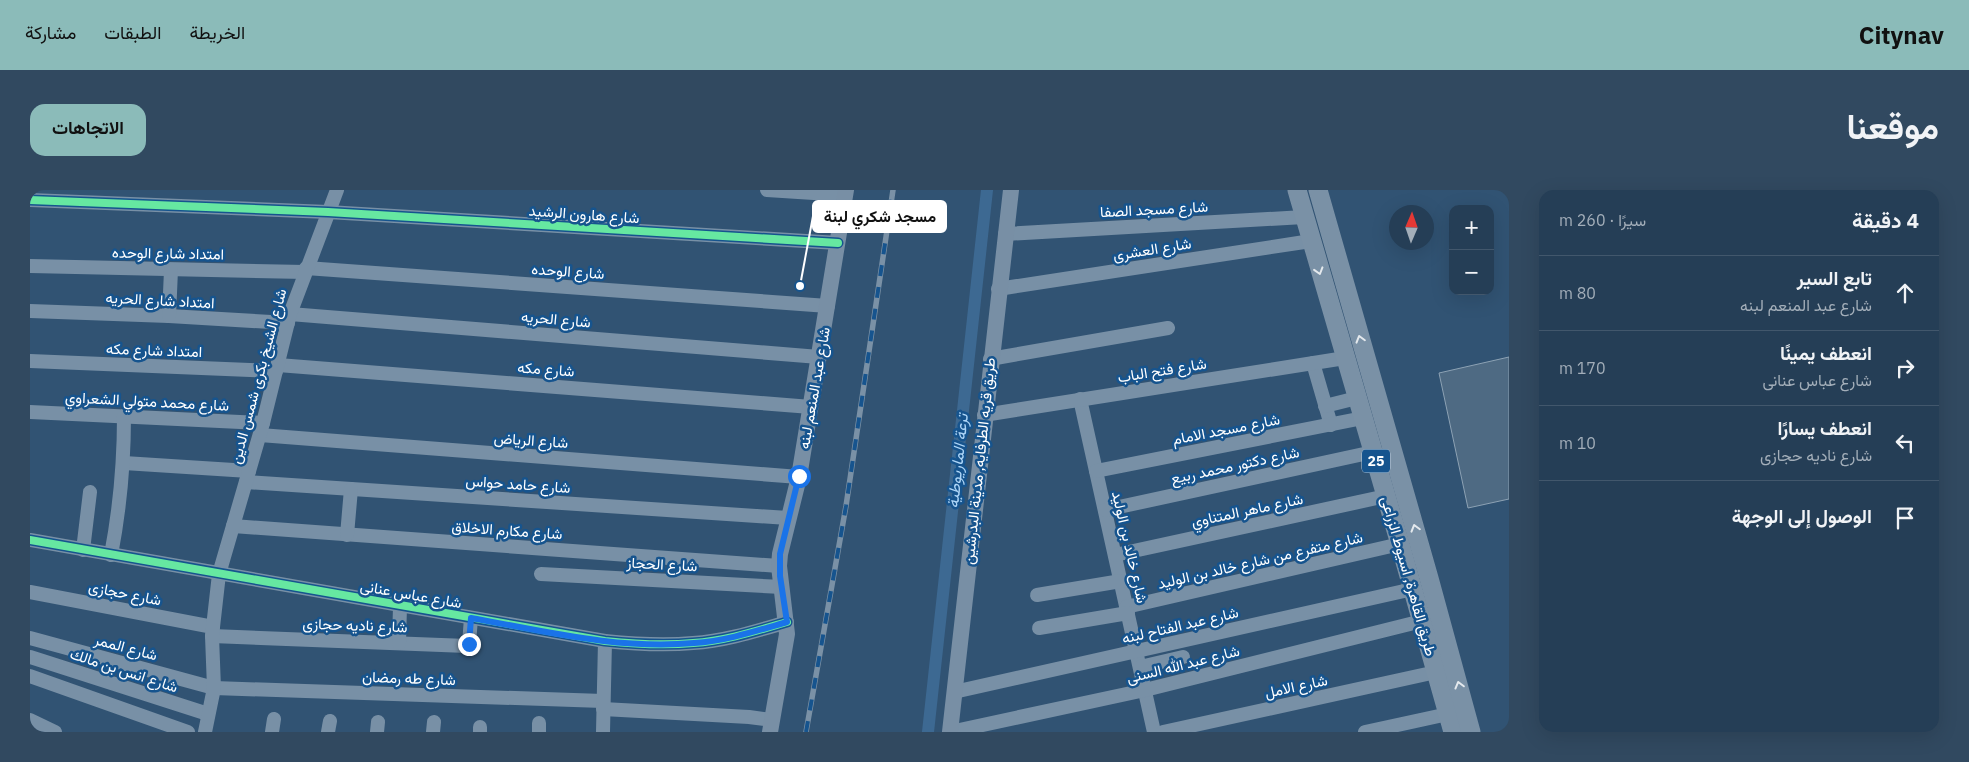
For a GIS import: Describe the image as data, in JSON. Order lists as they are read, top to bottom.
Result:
{
  "streets": {
    "highway": ["25", "طريق القاهرة, اسيوط الزراعى"],
    "main road": ["شارع عبد المنعم لبنه", "طريق قريه الطرفايه, مدينة البدرشين"],
    "street": [
      "شارع مسجد الصفا",
      "شارع هارون الرشيد",
      "شارع العشرى",
      "امتداد شارع الوحده",
      "شارع الوحده",
      "امتداد شارع الحريه",
      "شارع الحريه",
      "امتداد شارع مكه",
      "شارع مكه",
      "شارع فتح الباب",
      "شارع الشيخ بكرى شمس الدين",
      "شارع محمد متولي الشعراوي",
      "شارع مسجد الامام",
      "شارع الرياض",
      "شارع دكتور محمد ربيع",
      "شارع حامد حواس",
      "شارع ماهر المتناوي",
      "شارع مكارم الاخلاق",
      "شارع خالد بن الوليد",
      "شارع متفرع من شارع خالد بن الوليد",
      "شارع الحجاز",
      "شارع حجازى",
      "شارع عباس عنانى",
      "شارع ناديه حجازى",
      "شارع عبد الفتاح لبنه",
      "شارع الممر",
      "شارع عبد الله السنى",
      "شارع انس بن مالك",
      "شارع طه رمضان",
      "شارع الامل"
    ]
  },
  "crossings": [
    ["شارع مسجد الصفا", "طريق قريه الطرفايه, مدينة البدرشين"],
    ["شارع مسجد الصفا", "طريق القاهرة, اسيوط الزراعى"],
    ["شارع هارون الرشيد", "شارع الشيخ بكرى شمس الدين"],
    ["شارع هارون الرشيد", "شارع عبد المنعم لبنه"],
    ["شارع العشرى", "طريق قريه الطرفايه, مدينة البدرشين"],
    ["شارع العشرى", "طريق القاهرة, اسيوط الزراعى"],
    ["امتداد شارع الوحده", "شارع الوحده"],
    ["امتداد شارع الوحده", "شارع الشيخ بكرى شمس الدين"],
    ["شارع الوحده", "شارع الشيخ بكرى شمس الدين"],
    ["شارع الوحده", "شارع عبد المنعم لبنه"],
    ["امتداد شارع الحريه", "شارع الحريه"],
    ["امتداد شارع الحريه", "شارع الشيخ بكرى شمس الدين"],
    ["شارع الحريه", "شارع الشيخ بكرى شمس الدين"],
    ["شارع الحريه", "شارع عبد المنعم لبنه"],
    ["امتداد شارع مكه", "شارع مكه"],
    ["امتداد شارع مكه", "شارع الشيخ بكرى شمس الدين"],
    ["شارع مكه", "شارع الشيخ بكرى شمس الدين"],
    ["شارع مكه", "شارع عبد المنعم لبنه"],
    ["شارع فتح الباب", "طريق قريه الطرفايه, مدينة البدرشين"],
    ["شارع فتح الباب", "شارع خالد بن الوليد"],
    ["شارع فتح الباب", "طريق القاهرة, اسيوط الزراعى"],
    ["شارع الشيخ بكرى شمس الدين", "شارع محمد متولي الشعراوي"],
    ["شارع الشيخ بكرى شمس الدين", "شارع الرياض"],
    ["شارع الشيخ بكرى شمس الدين", "شارع حامد حواس"],
    ["شارع الشيخ بكرى شمس الدين", "شارع مكارم الاخلاق"],
    ["شارع الشيخ بكرى شمس الدين", "شارع حجازى"],
    ["شارع الشيخ بكرى شمس الدين", "شارع عباس عنانى"],
    ["شارع الشيخ بكرى شمس الدين", "شارع ناديه حجازى"],
    ["شارع الشيخ بكرى شمس الدين", "شارع الممر"],
    ["شارع الشيخ بكرى شمس الدين", "شارع انس بن مالك"],
    ["شارع الشيخ بكرى شمس الدين", "شارع طه رمضان"],
    ["شارع عبد المنعم لبنه", "شارع الرياض"],
    ["شارع عبد المنعم لبنه", "شارع حامد حواس"],
    ["شارع عبد المنعم لبنه", "شارع مكارم الاخلاق"],
    ["شارع عبد المنعم لبنه", "شارع الحجاز"],
    ["شارع عبد المنعم لبنه", "شارع عباس عنانى"],
    ["شارع عبد المنعم لبنه", "شارع طه رمضان"],
    ["شارع محمد متولي الشعراوي", "شارع الرياض"],
    ["شارع مسجد الامام", "شارع خالد بن الوليد"],
    ["شارع مسجد الامام", "طريق القاهرة, اسيوط الزراعى"],
    ["طريق قريه الطرفايه, مدينة البدرشين", "شارع عبد الفتاح لبنه"],
    ["طريق قريه الطرفايه, مدينة البدرشين", "شارع عبد الله السنى"],
    ["شارع دكتور محمد ربيع", "شارع خالد بن الوليد"],
    ["شارع دكتور محمد ربيع", "طريق القاهرة, اسيوط الزراعى"],
    ["شارع ماهر المتناوي", "شارع خالد بن الوليد"],
    ["شارع ماهر المتناوي", "طريق القاهرة, اسيوط الزراعى"],
    ["شارع خالد بن الوليد", "شارع متفرع من شارع خالد بن الوليد"],
    ["شارع خالد بن الوليد", "شارع عبد الفتاح لبنه"],
    ["شارع خالد بن الوليد", "شارع عبد الله السنى"],
    ["شارع متفرع من شارع خالد بن الوليد", "طريق القاهرة, اسيوط الزراعى"],
    ["طريق القاهرة, اسيوط الزراعى", "شارع عبد الفتاح لبنه"],
    ["طريق القاهرة, اسيوط الزراعى", "شارع عبد الله السنى"],
    ["طريق القاهرة, اسيوط الزراعى", "شارع الامل"],
    ["شارع حجازى", "شارع ناديه حجازى"],
    ["شارع عباس عنانى", "شارع ناديه حجازى"],
    ["شارع الممر", "شارع طه رمضان"]
  ],
  "water": ["ترعة الماريوطية"],
  "places": ["مسجد شكري لبنة"],
  "north": "top",
  "page": {
    "header": "Citynav",
    "nav": ["الخريطة", "الطبقات", "مشاركة"],
    "title": "موقعنا",
    "buttons": "الاتجاهات",
    "heading": ["4 دقيقة", "سيرًا · 260 m"],
    "map_buttons": ["+", "−"],
    "list": [
      ["تابع السير", "شارع عبد المنعم لبنه", "80 m"],
      ["انعطف يمينًا", "شارع عباس عنانى", "170 m"],
      ["انعطف يسارًا", "شارع ناديه حجازى", "10 m"],
      "الوصول إلى الوجهة"
    ]
  }
}
